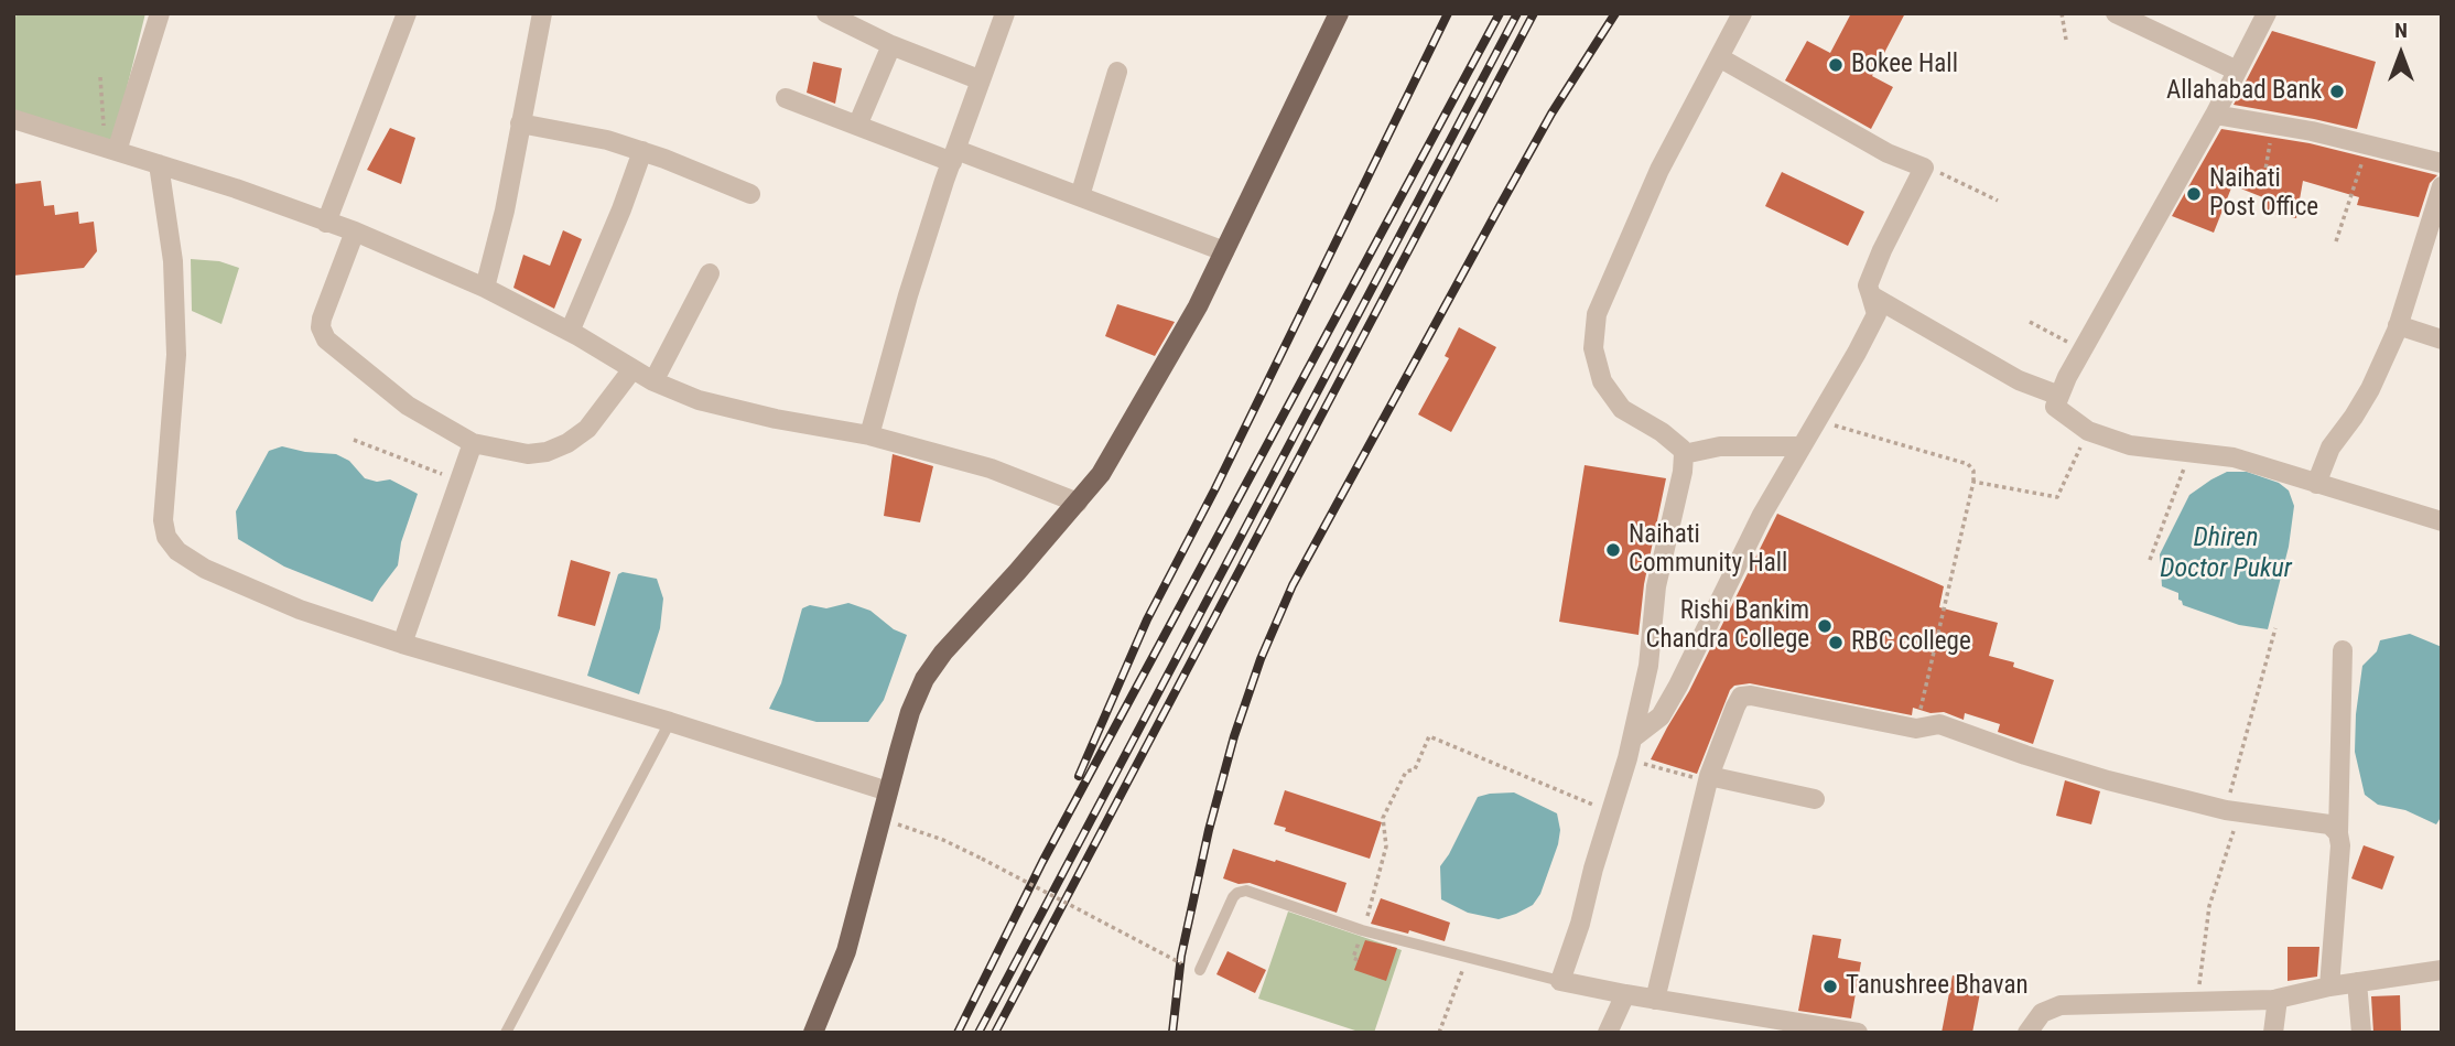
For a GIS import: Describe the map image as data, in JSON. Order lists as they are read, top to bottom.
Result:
{
  "water": ["Dhiren Doctor Pukur"],
  "places": [
    "Bokee Hall",
    "Allahabad Bank",
    "Naihati Post Office",
    "Naihati Community Hall",
    "Rishi Bankim Chandra College",
    "RBC college",
    "Tanushree Bhavan"
  ],
  "north": "top"
}
